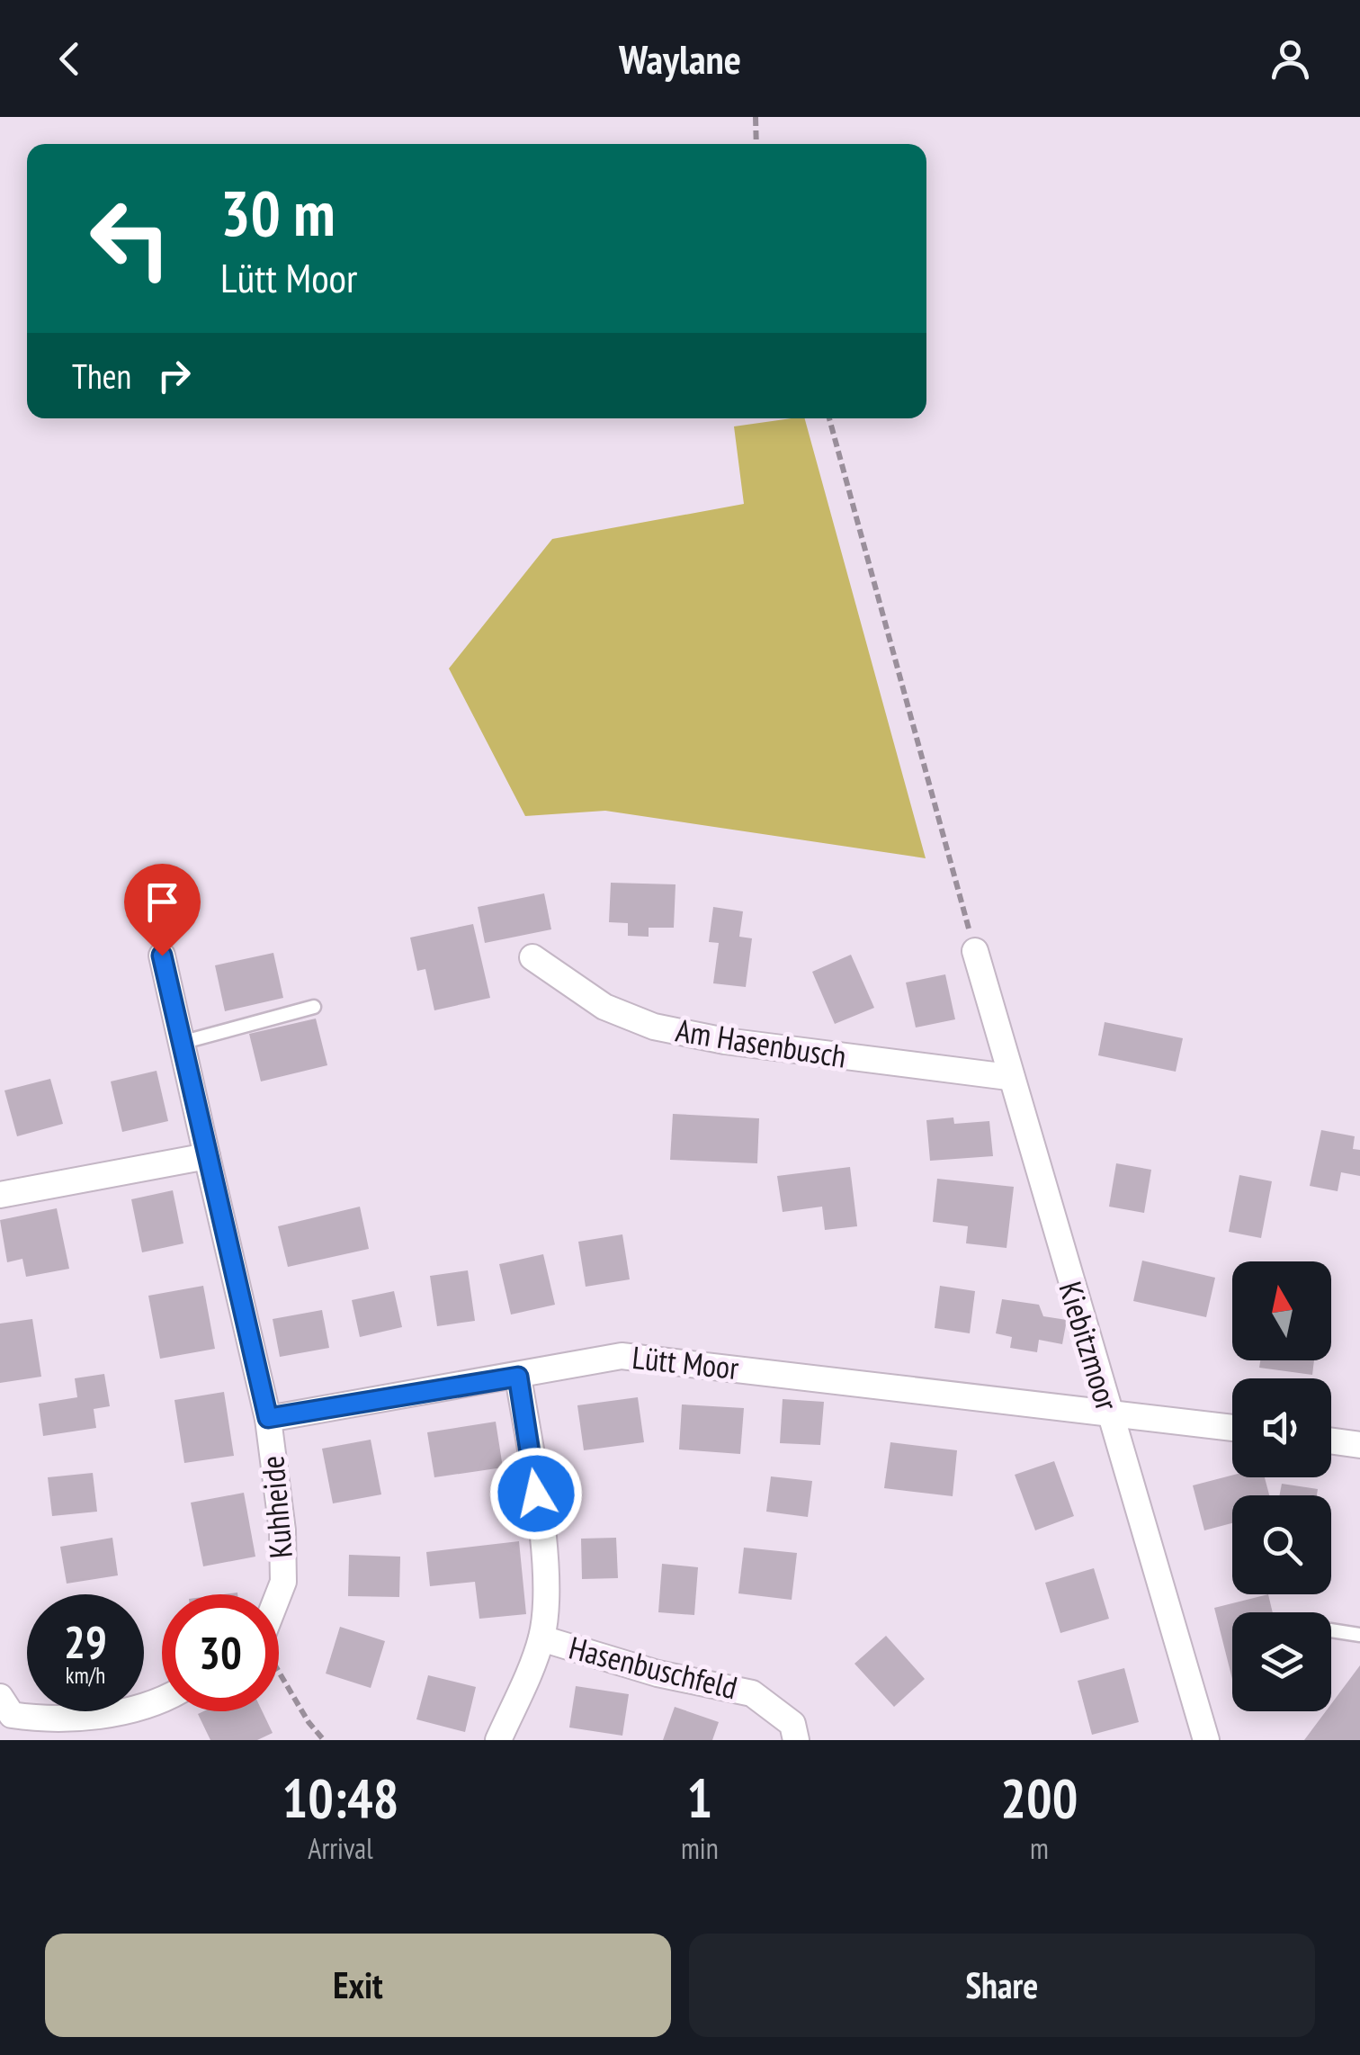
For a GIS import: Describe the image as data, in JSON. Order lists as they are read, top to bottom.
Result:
{
  "streets": {
    "street": [
      "Am Hasenbusch",
      "Kiebitzmoor",
      "Lütt Moor",
      "Kuhheide",
      "Hasenbuschfeld"
    ]
  },
  "crossings": [
    ["Am Hasenbusch", "Kiebitzmoor"],
    ["Kiebitzmoor", "Lütt Moor"],
    ["Lütt Moor", "Kuhheide"],
    ["Lütt Moor", "Hasenbuschfeld"]
  ],
  "north": "top",
  "page": {
    "header": "Waylane",
    "turn": ["30 m", "Lütt Moor"],
    "then": "Then",
    "speed": "29 km/h",
    "limit": "30",
    "eta": [
      "10:48",
      "Arrival",
      "1",
      "min",
      "200",
      "m"
    ],
    "buttons": ["Exit", "Share"]
  }
}
